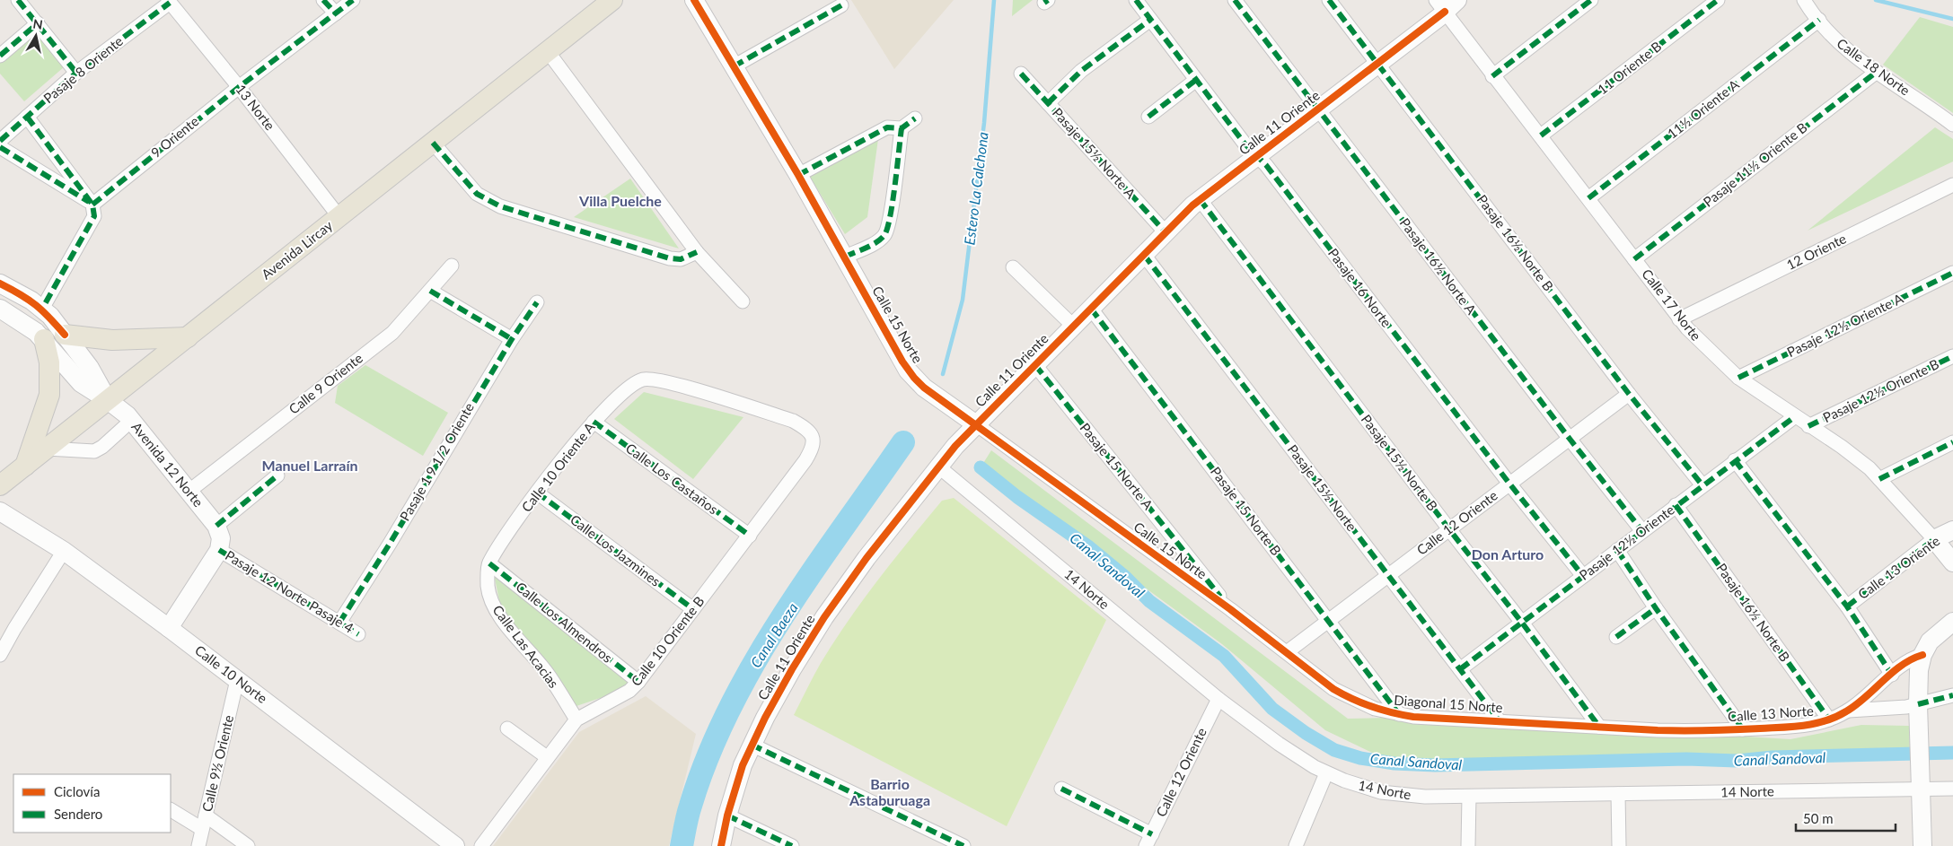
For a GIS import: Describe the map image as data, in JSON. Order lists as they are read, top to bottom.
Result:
{
  "streets": {
    "main road": [
      "Calle 11 Oriente",
      "Avenida Lircay",
      "Calle 17 Norte",
      "Calle 15 Norte",
      "Avenida 12 Norte",
      "Calle 13 Oriente",
      "Calle 10 Norte",
      "Calle 13 Norte"
    ],
    "street": [
      "Calle 18 Norte",
      "11 Oriente B",
      "Pasaje 8 Oriente",
      "13 Norte",
      "11½ Oriente A",
      "9 Oriente",
      "Pasaje 15½ Norte A",
      "Pasaje 11½ Oriente B",
      "Pasaje 16½ Norte B",
      "12 Oriente",
      "Pasaje 16½ Norte A",
      "Pasaje 16 Norte",
      "Pasaje 12½ Oriente A",
      "Calle 9 Oriente",
      "Pasaje 12½ Oriente B",
      "Pasaje 1 9 1/2 Oriente",
      "Pasaje 15½ Norte B",
      "Pasaje 15 Norte A",
      "Calle 10 Oriente A",
      "Calle Los Castaños",
      "Pasaje 15½ Norte",
      "Pasaje 15 Norte B",
      "Calle 12 Oriente",
      "Pasaje 12½ Oriente",
      "Calle Los Jazmines",
      "14 Norte",
      "Pasaje 12 Norte Pasaje 4",
      "Calle Los Almendros",
      "Calle 10 Oriente B",
      "Calle Las Acacias",
      "Diagonal 15 Norte",
      "Calle 9½ Oriente"
    ]
  },
  "crossings": [
    ["Calle 18 Norte", "11½ Oriente A"],
    ["Calle 18 Norte", "Pasaje 11½ Oriente B"],
    ["11 Oriente B", "Calle 17 Norte"],
    ["Pasaje 8 Oriente", "13 Norte"],
    ["13 Norte", "9 Oriente"],
    ["13 Norte", "Avenida Lircay"],
    ["11½ Oriente A", "Calle 17 Norte"],
    ["Calle 11 Oriente", "Pasaje 15½ Norte A"],
    ["Calle 11 Oriente", "Pasaje 16½ Norte B"],
    ["Calle 11 Oriente", "Pasaje 16½ Norte A"],
    ["Calle 11 Oriente", "Pasaje 16 Norte"],
    ["Calle 11 Oriente", "Calle 17 Norte"],
    ["Calle 11 Oriente", "Calle 15 Norte"],
    ["Calle 11 Oriente", "Pasaje 15½ Norte B"],
    ["Calle 11 Oriente", "Pasaje 15 Norte A"],
    ["Calle 11 Oriente", "Pasaje 15½ Norte"],
    ["Calle 11 Oriente", "Pasaje 15 Norte B"],
    ["Calle 11 Oriente", "14 Norte"],
    ["Pasaje 11½ Oriente B", "Calle 17 Norte"],
    ["Pasaje 16½ Norte B", "Calle 12 Oriente"],
    ["Pasaje 16½ Norte B", "Pasaje 12½ Oriente"],
    ["Pasaje 16½ Norte B", "Calle 13 Norte"],
    ["Avenida Lircay", "Avenida 12 Norte"],
    ["12 Oriente", "Calle 17 Norte"],
    ["Pasaje 16½ Norte A", "Calle 12 Oriente"],
    ["Pasaje 16½ Norte A", "Pasaje 12½ Oriente"],
    ["Pasaje 16 Norte", "Calle 12 Oriente"],
    ["Pasaje 16 Norte", "Pasaje 12½ Oriente"],
    ["Calle 17 Norte", "Pasaje 12½ Oriente A"],
    ["Calle 17 Norte", "Pasaje 12½ Oriente B"],
    ["Calle 17 Norte", "Pasaje 12½ Oriente"],
    ["Calle 17 Norte", "Calle 13 Oriente"],
    ["Calle 15 Norte", "Pasaje 15 Norte A"],
    ["Calle 15 Norte", "Calle 12 Oriente"],
    ["Calle 15 Norte", "Diagonal 15 Norte"],
    ["Calle 9 Oriente", "Avenida 12 Norte"],
    ["Pasaje 1 9 1/2 Oriente", "Pasaje 12 Norte Pasaje 4"],
    ["Pasaje 15½ Norte B", "Calle 12 Oriente"],
    ["Pasaje 15½ Norte B", "Pasaje 12½ Oriente"],
    ["Pasaje 15½ Norte B", "Diagonal 15 Norte"],
    ["Pasaje 15½ Norte B", "Calle 13 Norte"],
    ["Avenida 12 Norte", "Pasaje 12 Norte Pasaje 4"],
    ["Calle 10 Oriente A", "Calle Los Castaños"],
    ["Calle 10 Oriente A", "Calle Los Jazmines"],
    ["Calle 10 Oriente A", "Calle Los Almendros"],
    ["Calle 10 Oriente A", "Calle 10 Oriente B"],
    ["Calle 10 Oriente A", "Calle Las Acacias"],
    ["Calle Los Castaños", "Calle 10 Oriente B"],
    ["Pasaje 15½ Norte", "Calle 12 Oriente"],
    ["Pasaje 15½ Norte", "Pasaje 12½ Oriente"],
    ["Pasaje 15½ Norte", "Diagonal 15 Norte"],
    ["Pasaje 15 Norte B", "Calle 12 Oriente"],
    ["Pasaje 15 Norte B", "Diagonal 15 Norte"],
    ["Calle 12 Oriente", "14 Norte"],
    ["Calle 12 Oriente", "Diagonal 15 Norte"],
    ["Calle Los Jazmines", "Calle 10 Oriente B"],
    ["Calle Los Almendros", "Calle 10 Oriente B"],
    ["Calle Los Almendros", "Calle Las Acacias"],
    ["Calle 10 Oriente B", "Calle Las Acacias"],
    ["Calle 10 Norte", "Calle 9½ Oriente"],
    ["Diagonal 15 Norte", "Calle 13 Norte"]
  ],
  "districts": [
    "Villa Puelche",
    "Manuel Larraín",
    "Don Arturo",
    "Barrio Astaburuaga"
  ],
  "water": ["Estero La Calchona", "Canal Sandoval", "Canal Baeza"],
  "legend": ["Ciclovía", "Sendero"],
  "scale_bar": "50 m",
  "north": "top"
}
